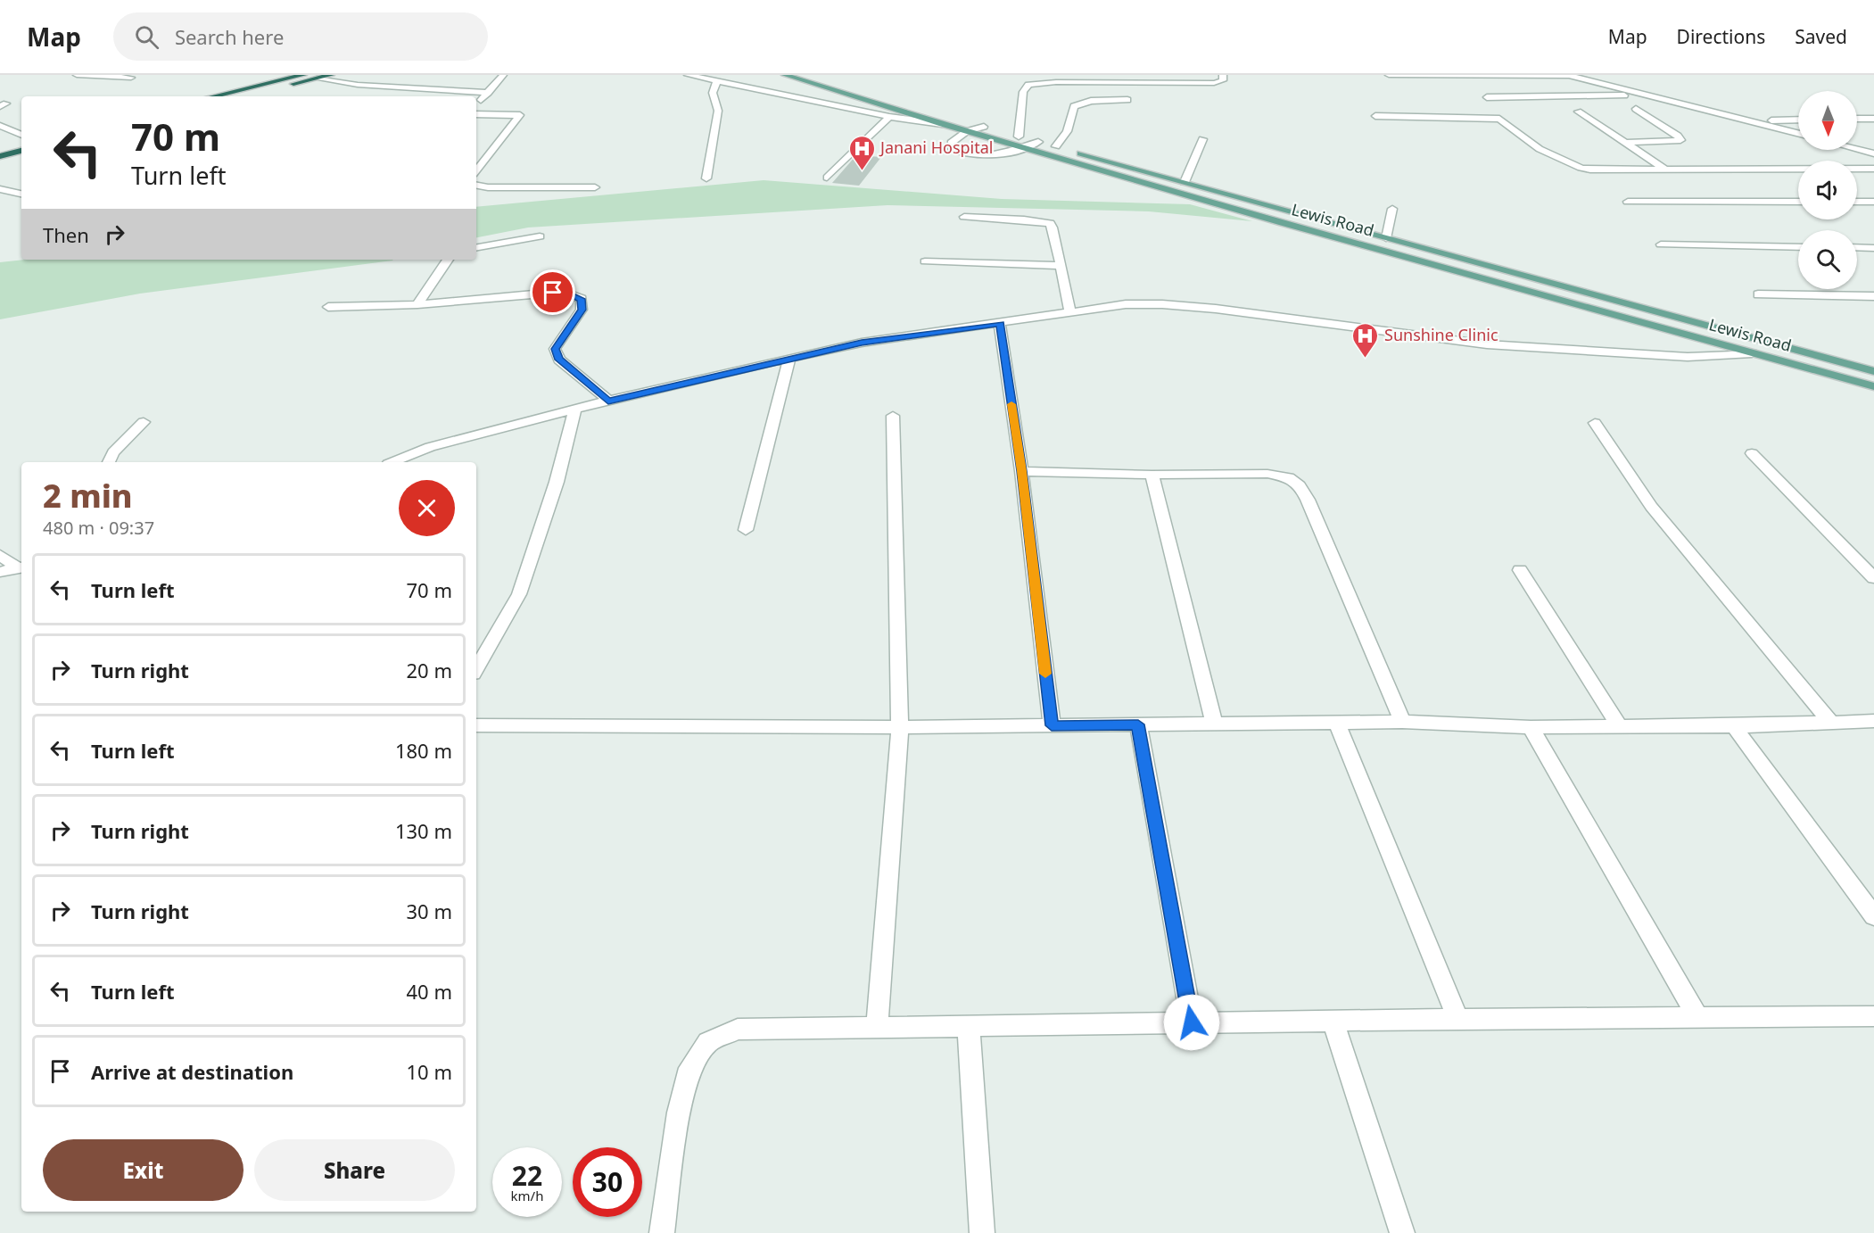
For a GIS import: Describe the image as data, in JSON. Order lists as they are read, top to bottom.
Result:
{
  "streets": {
    "main road": ["Lewis Road"]
  },
  "places": {
    "hospital": ["Janani Hospital", "Sunshine Clinic"]
  },
  "north": "bottom",
  "page": {
    "header": "Map",
    "search": "Search here",
    "nav": ["Map", "Directions", "Saved"],
    "turn": ["70 m", "Turn left"],
    "then": "Then",
    "heading": ["2 min", "480 m · 09:37"],
    "list": [
      {
        "name": "Turn left",
        "value": "70 m"
      },
      {
        "name": "Turn right",
        "value": "20 m"
      },
      {
        "name": "Turn left",
        "value": "180 m"
      },
      {
        "name": "Turn right",
        "value": "130 m"
      },
      {
        "name": "Turn right",
        "value": "30 m"
      },
      {
        "name": "Turn left",
        "value": "40 m"
      },
      {
        "name": "Arrive at destination",
        "value": "10 m"
      }
    ],
    "buttons": ["Exit", "Share"],
    "speed": "22 km/h",
    "limit": "30"
  }
}
